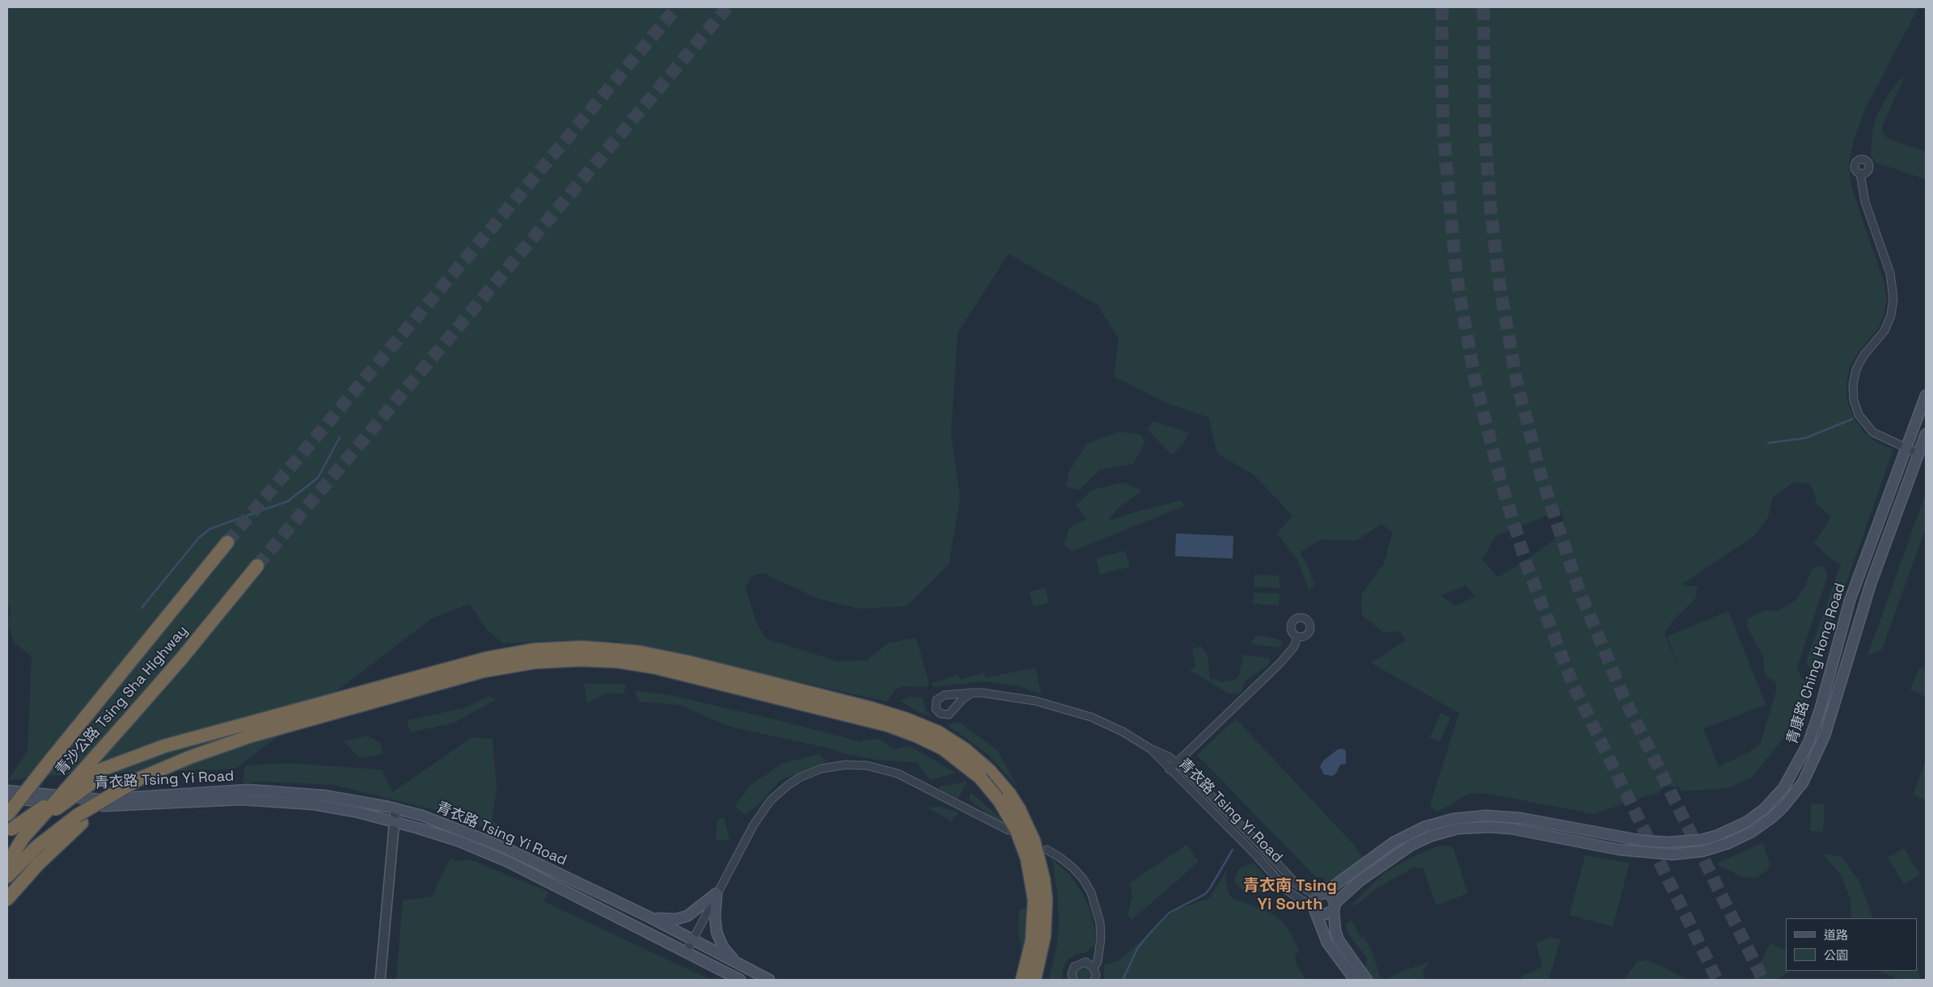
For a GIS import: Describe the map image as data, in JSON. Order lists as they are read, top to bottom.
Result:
{
  "streets": {
    "highway": ["青沙公路 Tsing Sha Highway"],
    "main road": ["青康路 Ching Hong Road", "青衣路 Tsing Yi Road"]
  },
  "crossings": [
    ["青康路 Ching Hong Road", "青衣路 Tsing Yi Road"]
  ],
  "districts": ["青衣南 Tsing Yi South"],
  "legend": ["道路", "公園"]
}
